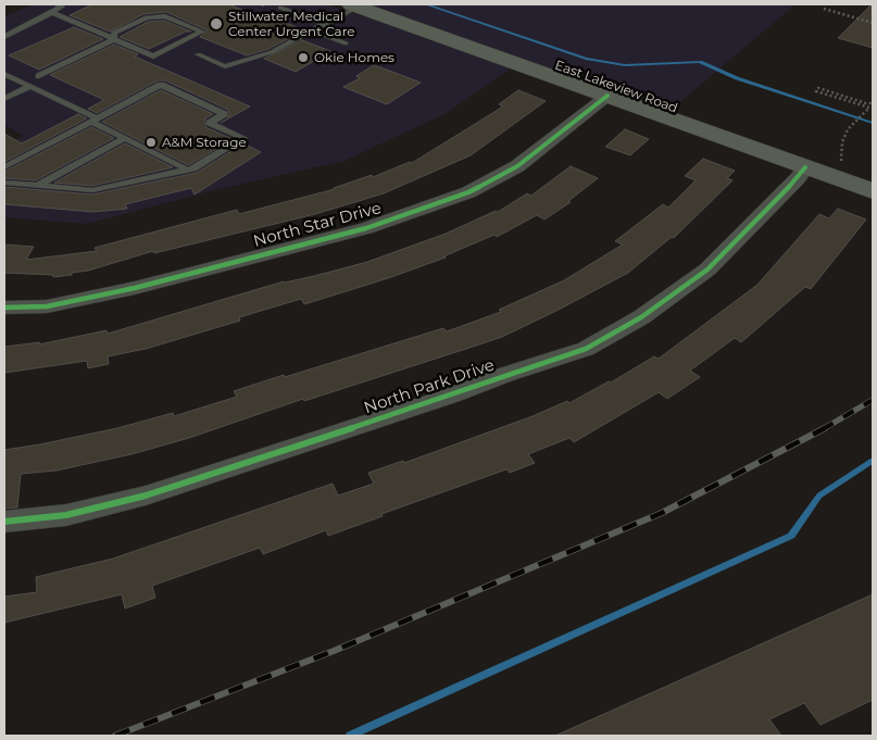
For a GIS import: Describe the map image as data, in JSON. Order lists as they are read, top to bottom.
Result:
{
  "streets": {
    "main road": ["East Lakeview Road"],
    "street": ["North Star Drive", "North Park Drive"]
  },
  "crossings": [
    ["East Lakeview Road", "North Star Drive"],
    ["East Lakeview Road", "North Park Drive"]
  ],
  "places": ["Stillwater Medical Center Urgent Care", "Okie Homes", "A&M Storage"]
}
